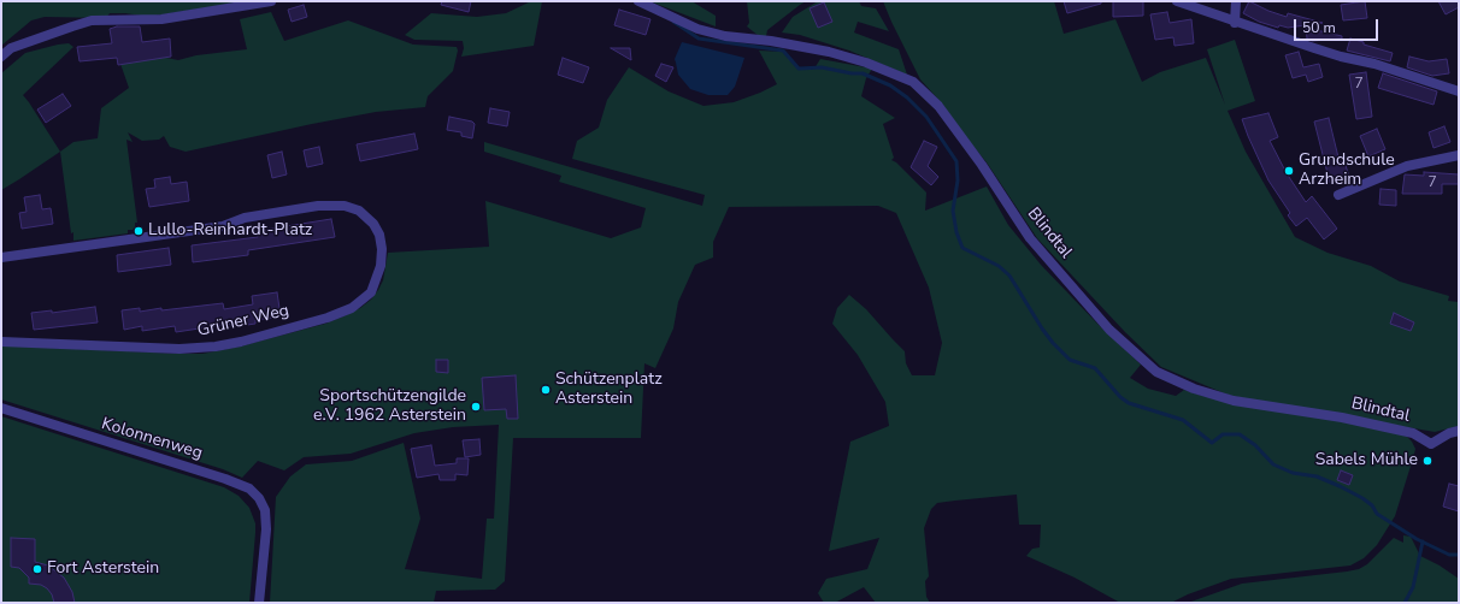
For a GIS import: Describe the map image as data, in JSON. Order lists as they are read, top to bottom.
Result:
{
  "streets": {
    "street": ["Blindtal", "Grüner Weg", "Kolonnenweg"]
  },
  "places": [
    "Grundschule Arzheim",
    "Lullo-Reinhardt-Platz",
    "Schützenplatz Asterstein",
    "Sportschützengilde e.V. 1962 Asterstein",
    "Sabels Mühle",
    "Fort Asterstein"
  ],
  "house_numbers": ["7", "7"],
  "scale_bar": "50 m"
}
